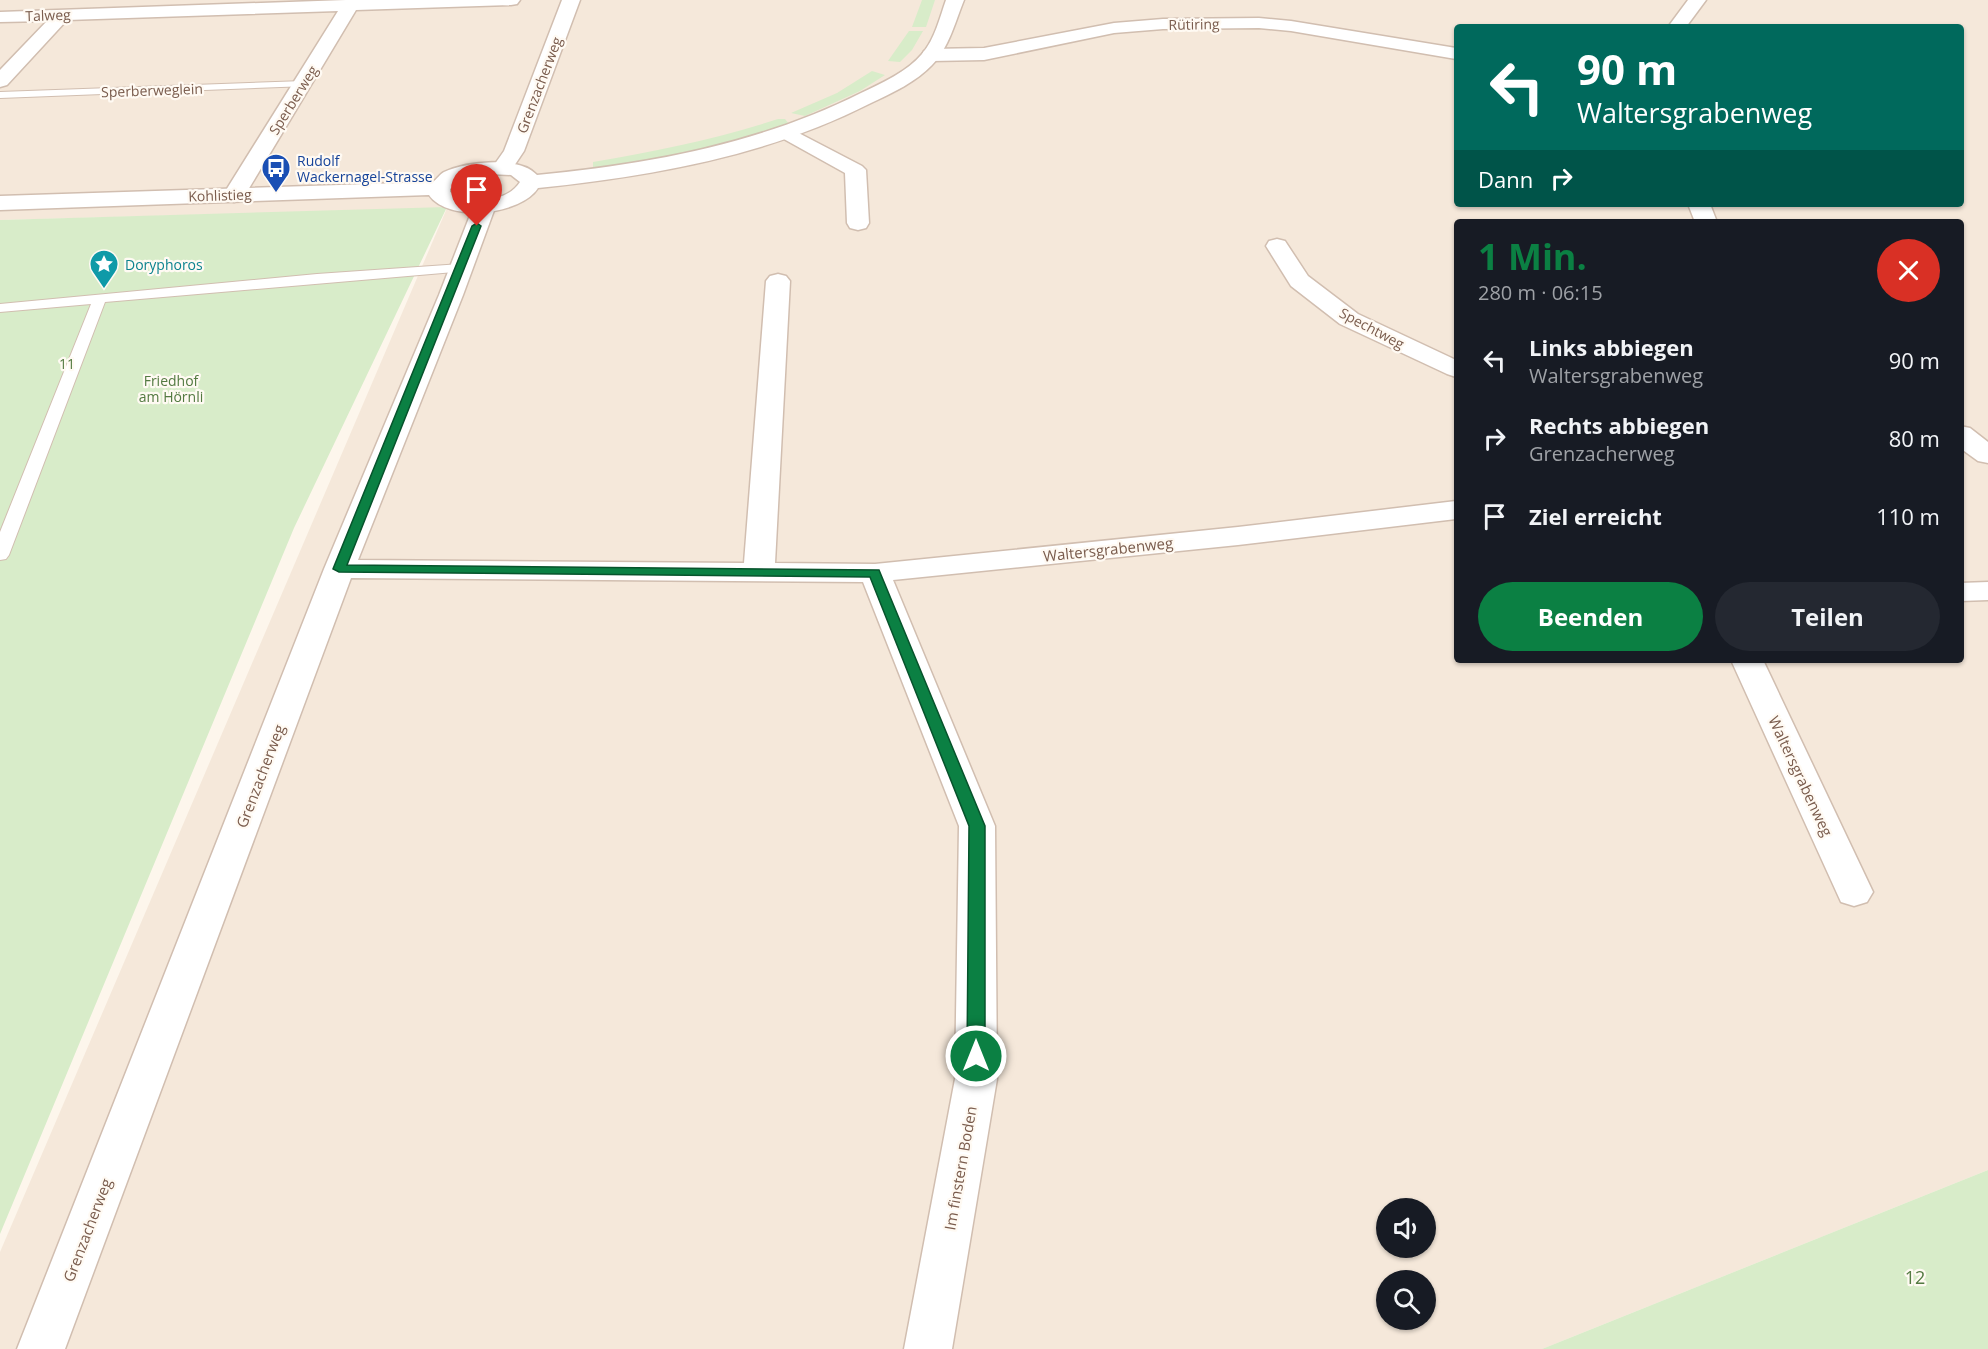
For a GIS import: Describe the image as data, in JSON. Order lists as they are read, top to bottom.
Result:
{
  "streets": {
    "street": [
      "Talweg",
      "Rütiring",
      "Grenzacherweg",
      "Sperberweg",
      "Kohlistieg",
      "Spechtweg",
      "Waltersgrabenweg",
      "Im finstern Boden"
    ],
    "lane": ["Sperberweglein"]
  },
  "crossings": [
    ["Talweg", "Sperberweg"],
    ["Grenzacherweg", "Waltersgrabenweg"],
    ["Sperberweglein", "Sperberweg"],
    ["Sperberweg", "Kohlistieg"],
    ["Waltersgrabenweg", "Im finstern Boden"]
  ],
  "parks": ["11", "Friedhof am Hörnli", "12"],
  "places": {
    "bus stop": ["Rudolf Wackernagel-Strasse"],
    "place": ["Doryphoros"]
  },
  "page": {
    "turn": ["90 m", "Waltersgrabenweg"],
    "then": "Dann",
    "heading": ["1 Min.", "280 m · 06:15"],
    "list": [
      {
        "name": "Links abbiegen",
        "note": "Waltersgrabenweg",
        "value": "90 m"
      },
      {
        "name": "Rechts abbiegen",
        "note": "Grenzacherweg",
        "value": "80 m"
      },
      {
        "name": "Ziel erreicht",
        "value": "110 m"
      }
    ],
    "buttons": ["Beenden", "Teilen"]
  }
}
